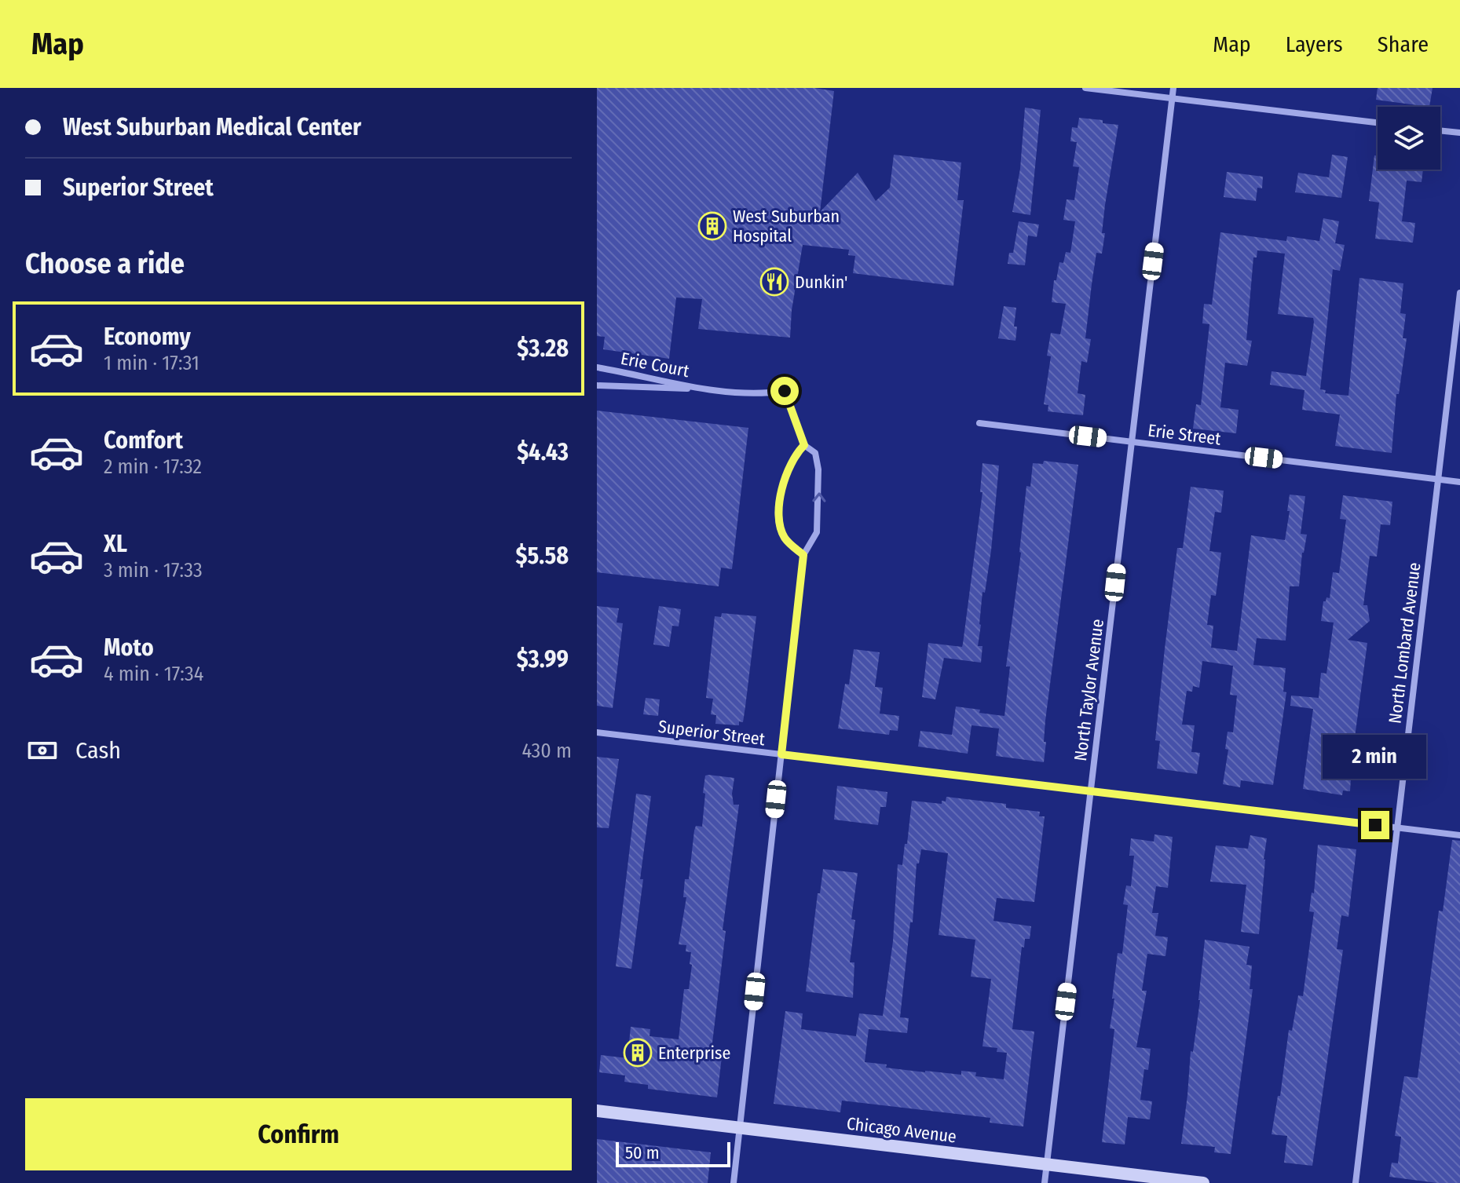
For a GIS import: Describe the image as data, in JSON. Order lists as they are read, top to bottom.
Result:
{
  "streets": {
    "main road": ["Chicago Avenue"],
    "street": [
      "Erie Court",
      "Erie Street",
      "North Lombard Avenue",
      "North Taylor Avenue",
      "Superior Street"
    ]
  },
  "crossings": [
    ["Erie Street", "North Lombard Avenue"],
    ["Erie Street", "North Taylor Avenue"],
    ["North Lombard Avenue", "Superior Street"],
    ["North Taylor Avenue", "Superior Street"],
    ["North Taylor Avenue", "Chicago Avenue"]
  ],
  "places": {
    "building": ["West Suburban Hospital", "Enterprise"],
    "restaurant": ["Dunkin'"]
  },
  "scale_bar": "50 m",
  "page": {
    "header": "Map",
    "nav": ["Map", "Layers", "Share"],
    "banner": ["West Suburban Medical Center", "Superior Street"],
    "heading": "Choose a ride",
    "list": [
      {
        "name": "Economy",
        "note": "1 min · 17:31",
        "value": "$3.28"
      },
      {
        "name": "Comfort",
        "note": "2 min · 17:32",
        "value": "$4.43"
      },
      {
        "name": "XL",
        "note": "3 min · 17:33",
        "value": "$5.58"
      },
      {
        "name": "Moto",
        "note": "4 min · 17:34",
        "value": "$3.99"
      }
    ],
    "pay": ["Cash", "430 m"],
    "bubble": "2 min",
    "buttons": "Confirm",
    "scale": "50 m"
  }
}
